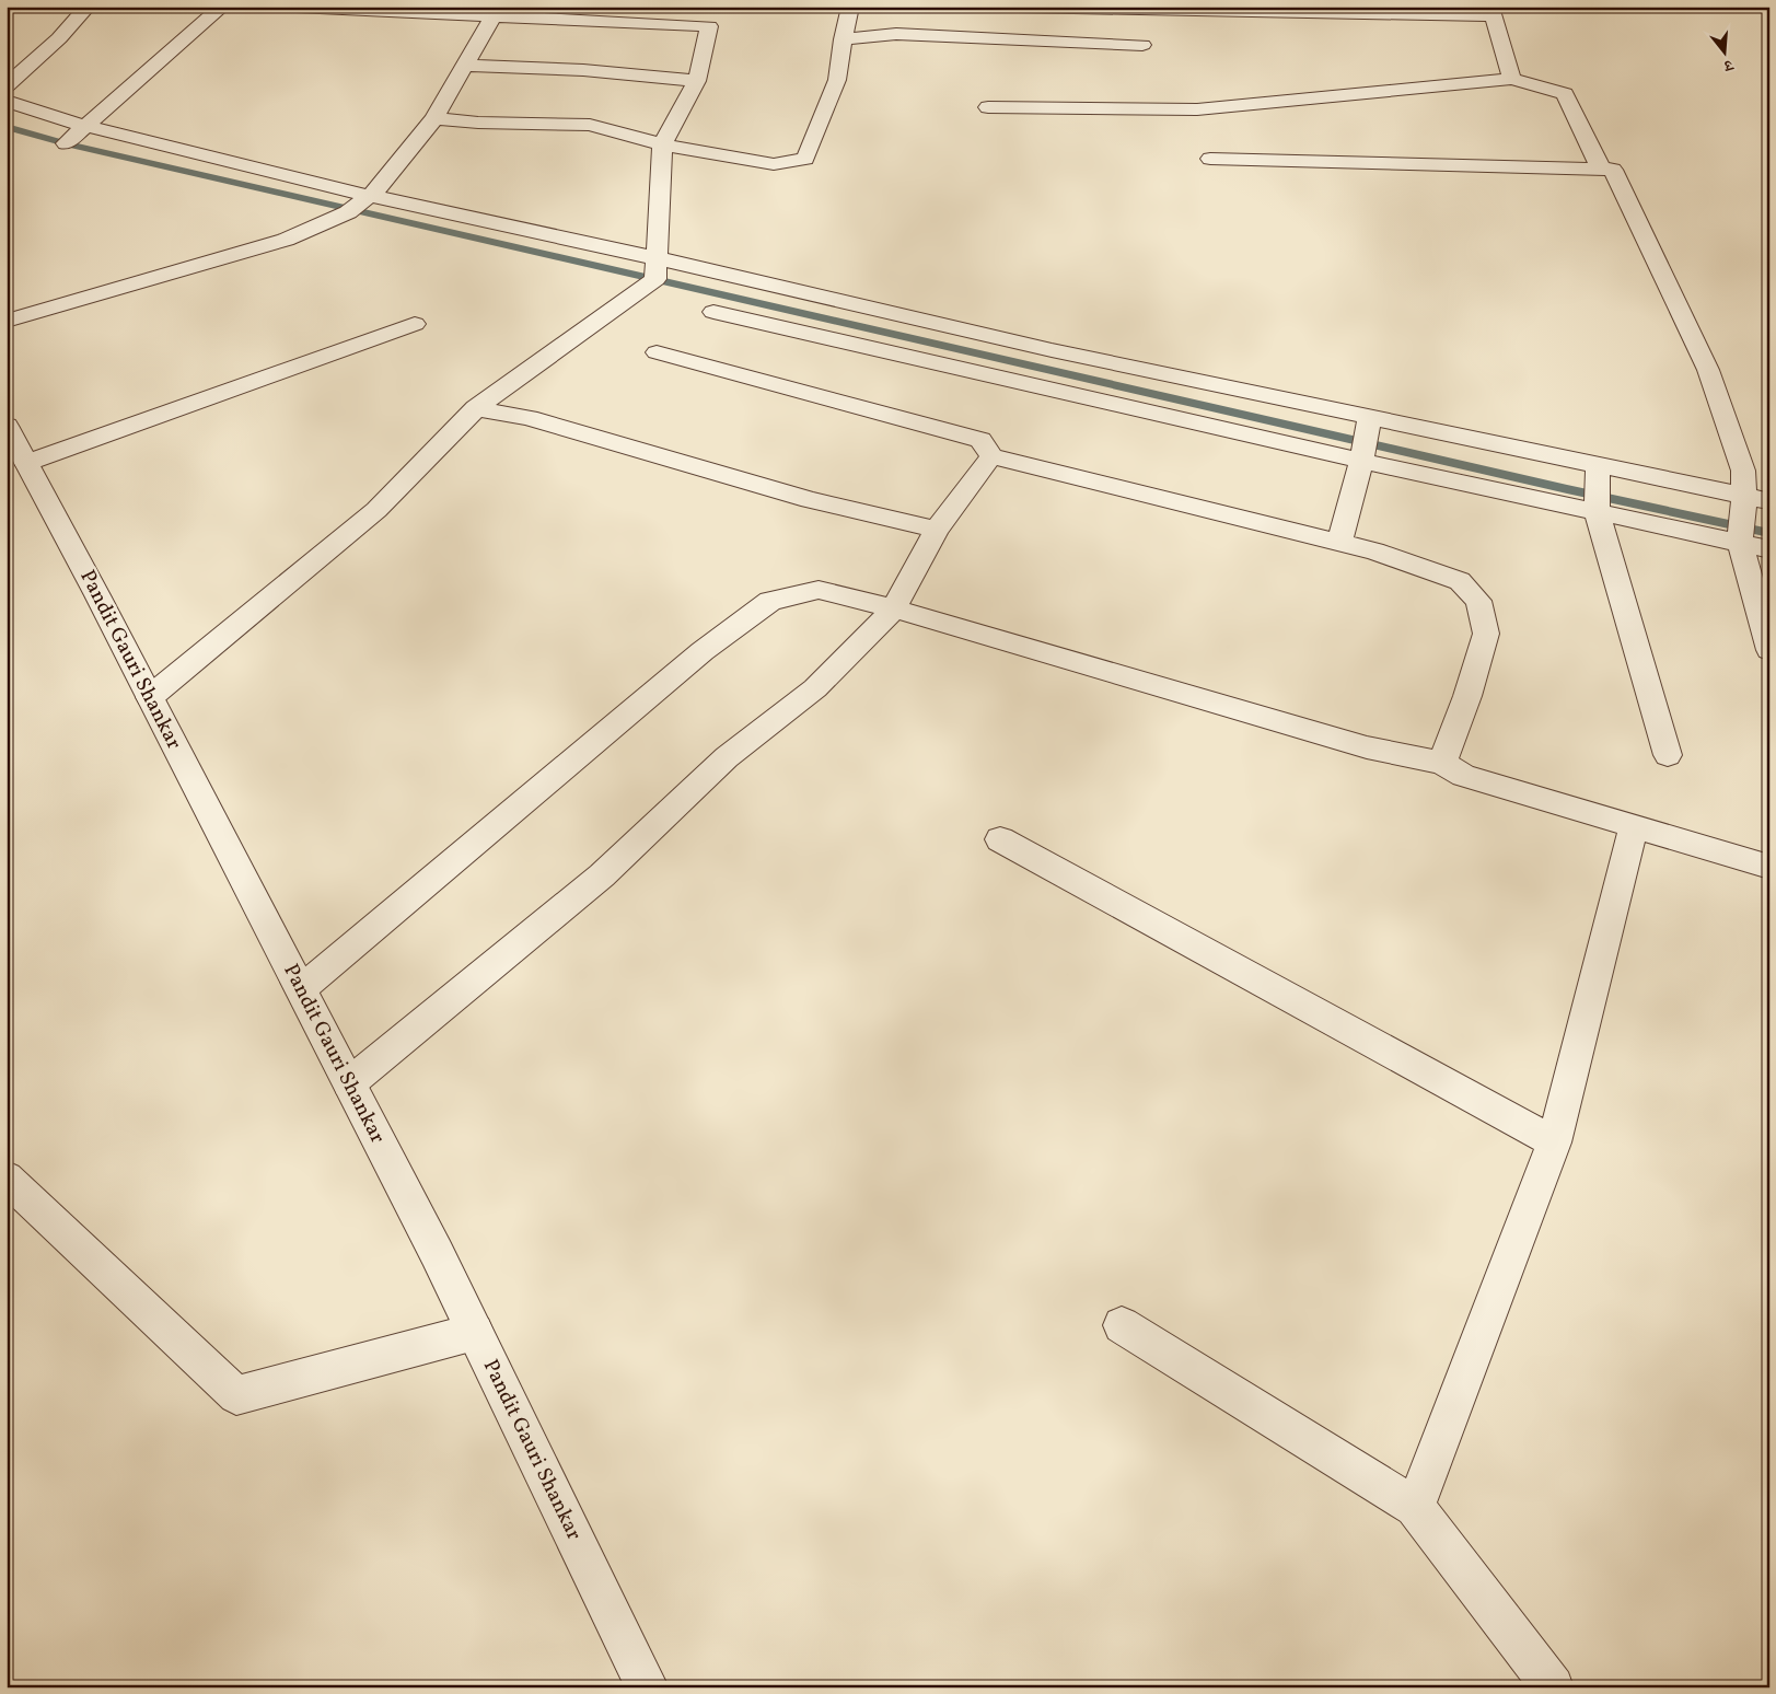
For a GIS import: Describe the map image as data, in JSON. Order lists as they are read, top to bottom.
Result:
{
  "streets": {
    "street": ["Pandit Gauri Shankar"]
  },
  "north": "bottom"
}
